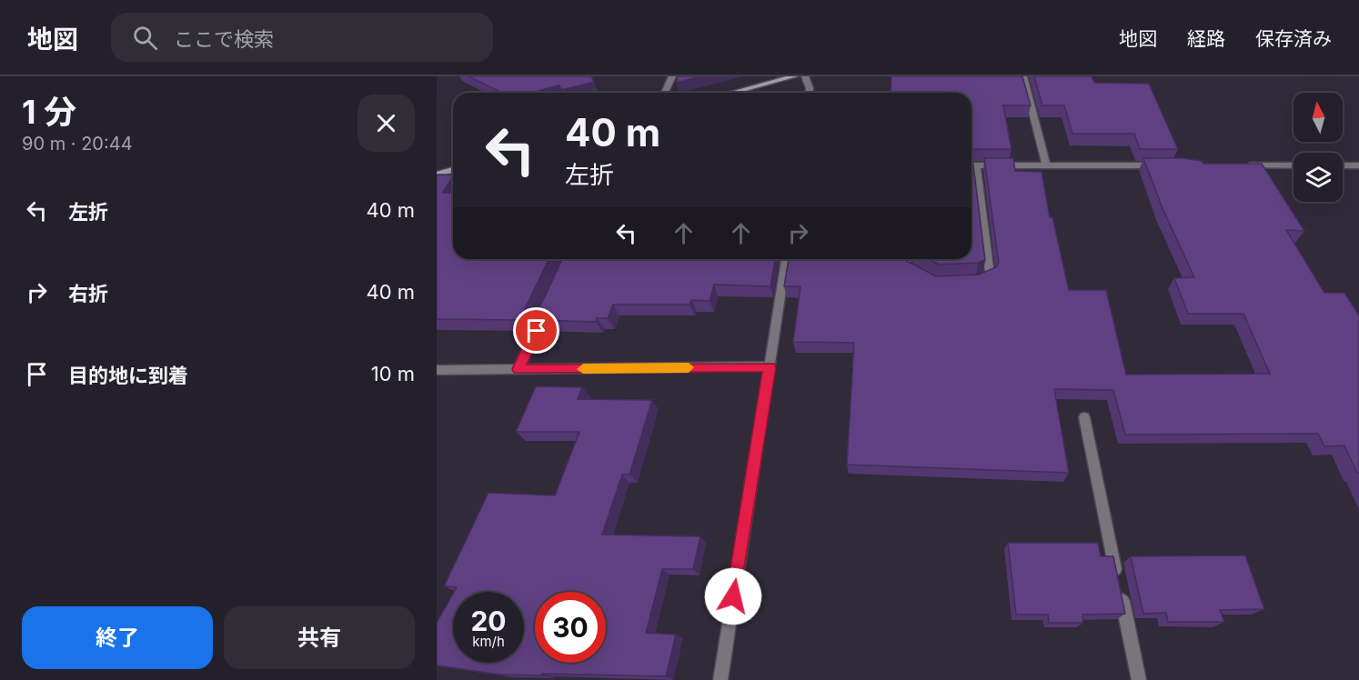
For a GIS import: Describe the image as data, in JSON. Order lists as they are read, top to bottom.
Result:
{
  "north": "top",
  "page": {
    "header": "地図",
    "search": "ここで検索",
    "nav": ["地図", "経路", "保存済み"],
    "heading": ["1 分", "90 m · 20:44"],
    "turn": ["40 m", "左折"],
    "list": [
      {
        "name": "左折",
        "value": "40 m"
      },
      {
        "name": "右折",
        "value": "40 m"
      },
      {
        "name": "目的地に到着",
        "value": "10 m"
      }
    ],
    "speed": "20 km/h",
    "limit": "30",
    "buttons": ["終了", "共有"]
  }
}
